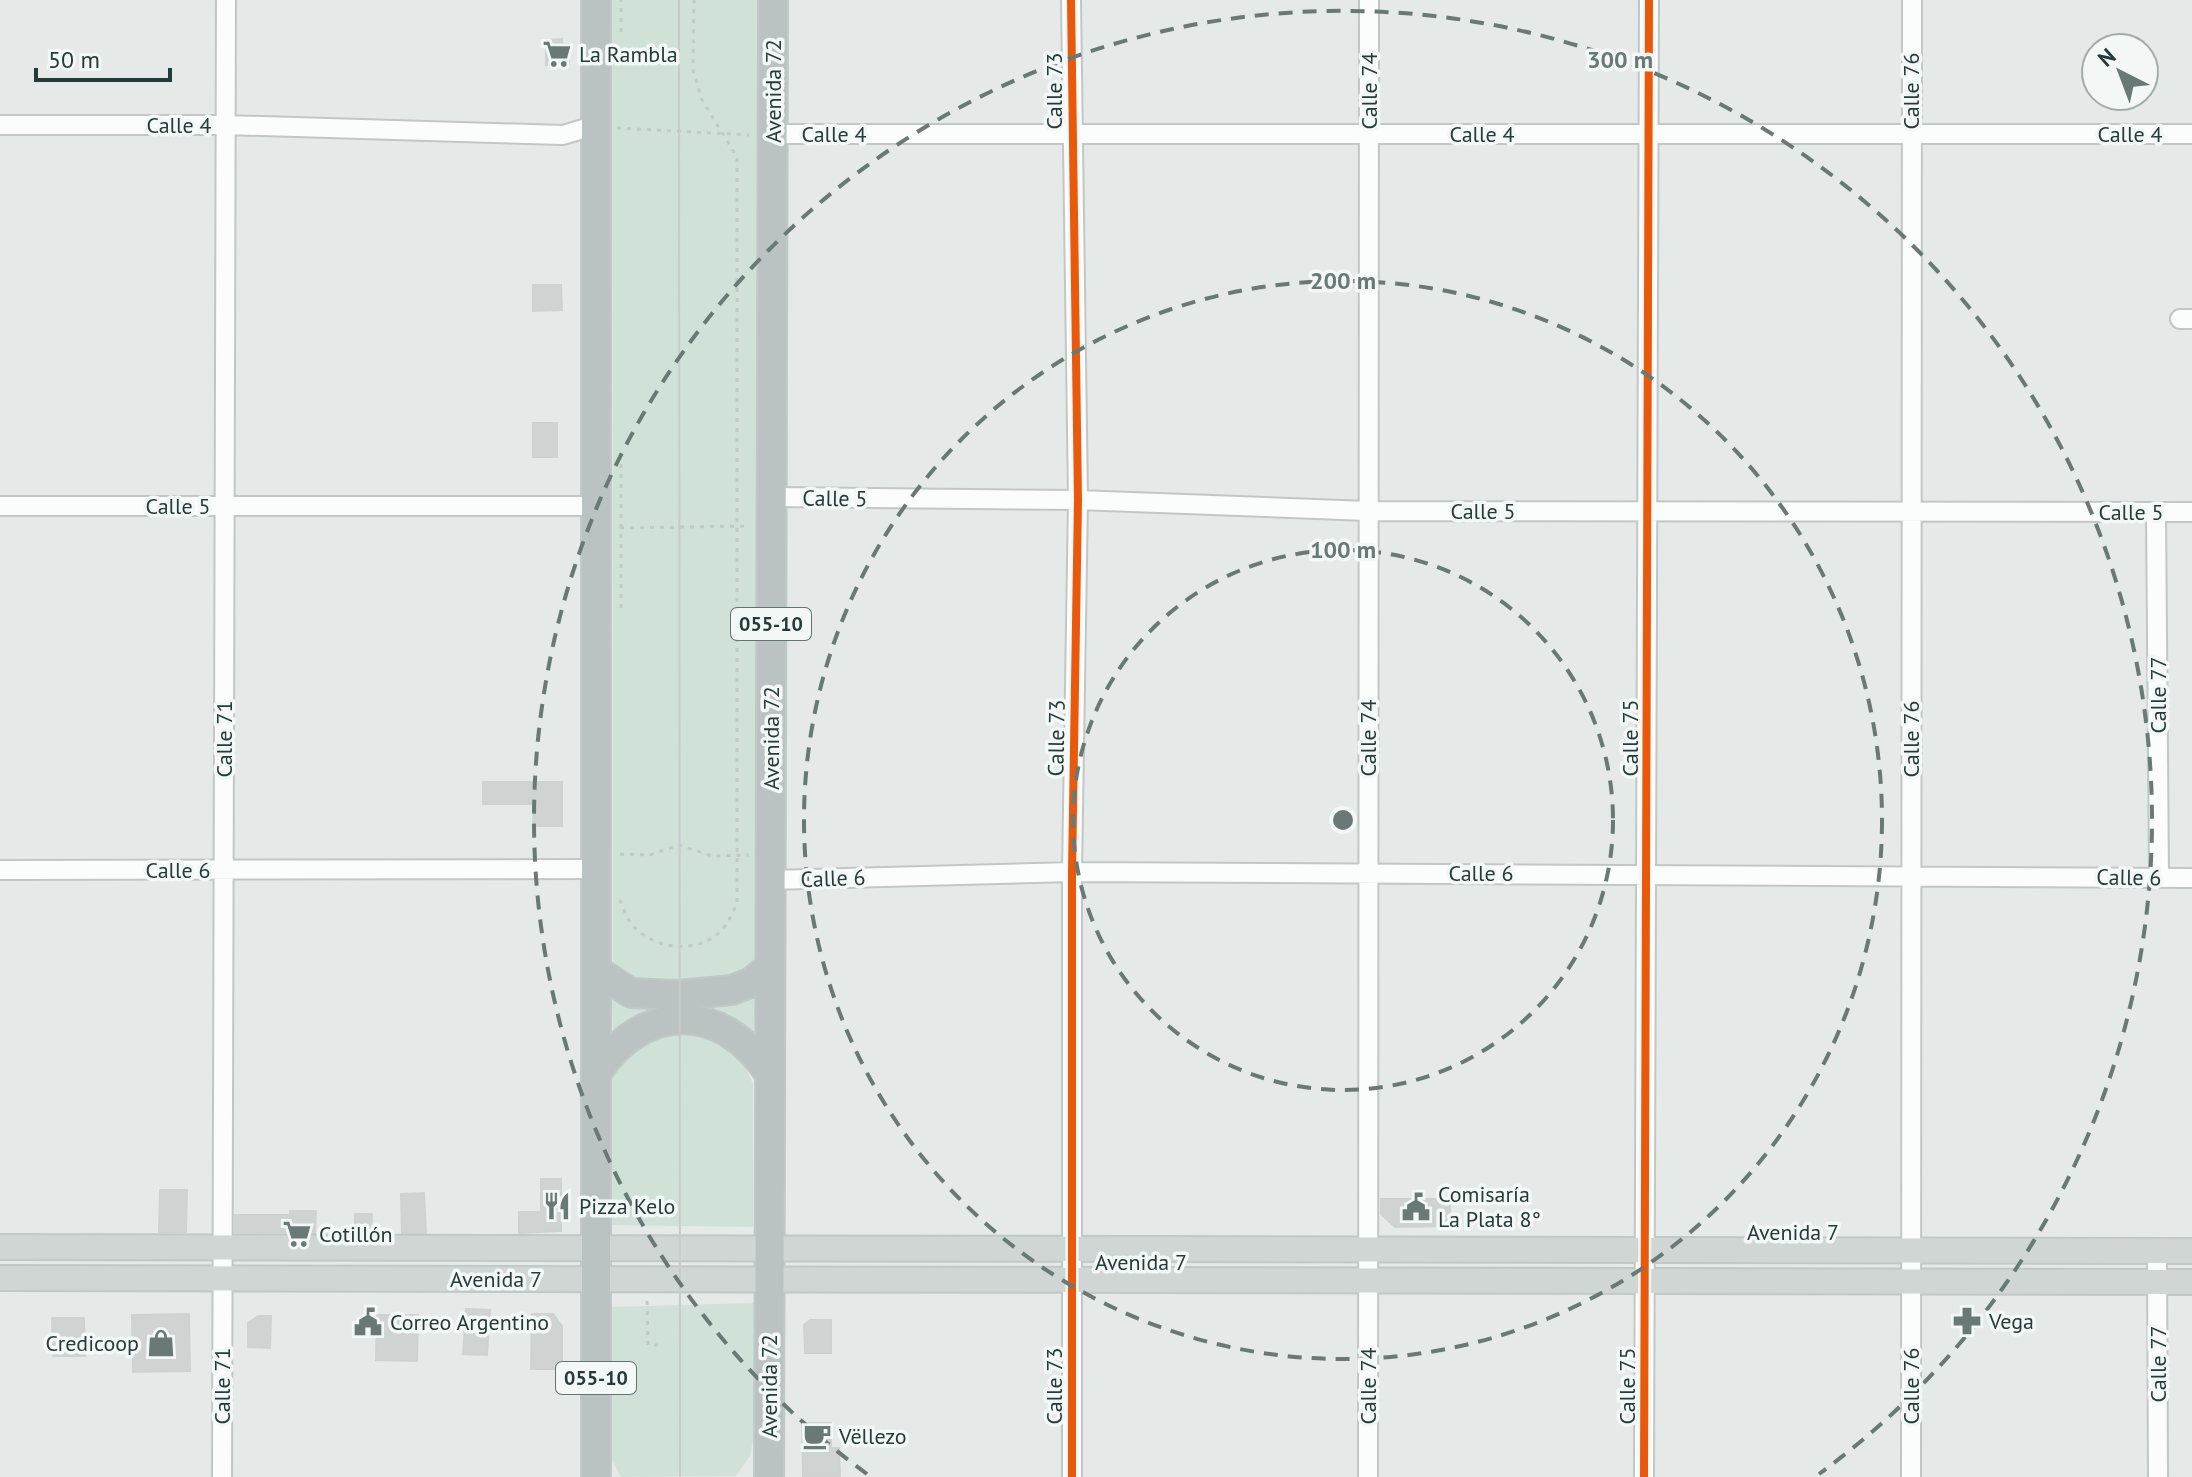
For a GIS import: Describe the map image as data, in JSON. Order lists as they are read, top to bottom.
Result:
{
  "streets": {
    "highway": ["Avenida 72", "055-10"],
    "main road": ["Avenida 7"],
    "street": [
      "Calle 73",
      "Calle 74",
      "Calle 76",
      "Calle 4",
      "Calle 5",
      "Calle 77",
      "Calle 75",
      "Calle 71",
      "Calle 6"
    ]
  },
  "crossings": [
    ["Avenida 72", "Calle 4"],
    ["Avenida 72", "Calle 5"],
    ["Avenida 72", "055-10"],
    ["Avenida 72", "Calle 6"],
    ["Avenida 72", "Avenida 7"],
    ["Calle 73", "Calle 4"],
    ["Calle 73", "Calle 5"],
    ["Calle 73", "Calle 6"],
    ["Calle 73", "Avenida 7"],
    ["Calle 74", "Calle 4"],
    ["Calle 74", "Calle 5"],
    ["Calle 74", "Calle 6"],
    ["Calle 74", "Avenida 7"],
    ["Calle 76", "Calle 4"],
    ["Calle 76", "Calle 5"],
    ["Calle 76", "Calle 6"],
    ["Calle 76", "Avenida 7"],
    ["Calle 4", "055-10"],
    ["Calle 4", "Calle 75"],
    ["Calle 4", "Calle 71"],
    ["Calle 5", "055-10"],
    ["Calle 5", "Calle 77"],
    ["Calle 5", "Calle 75"],
    ["Calle 5", "Calle 71"],
    ["055-10", "Calle 6"],
    ["055-10", "Avenida 7"],
    ["Calle 77", "Calle 6"],
    ["Calle 77", "Avenida 7"],
    ["Calle 75", "Calle 6"],
    ["Calle 75", "Avenida 7"],
    ["Calle 71", "Calle 6"],
    ["Calle 71", "Avenida 7"]
  ],
  "places": {
    "supermarket": ["La Rambla", "Cotillón"],
    "restaurant": ["Pizza Kelo"],
    "public building": ["Comisaría La Plata 8°", "Correo Argentino"],
    "pharmacy": ["Vega"],
    "shop": ["Credicoop"],
    "cafe": ["Vëllezo"]
  },
  "scale_bar": "50 m",
  "north": "top left",
  "rings": ["300 m", "200 m", "100 m"]
}
